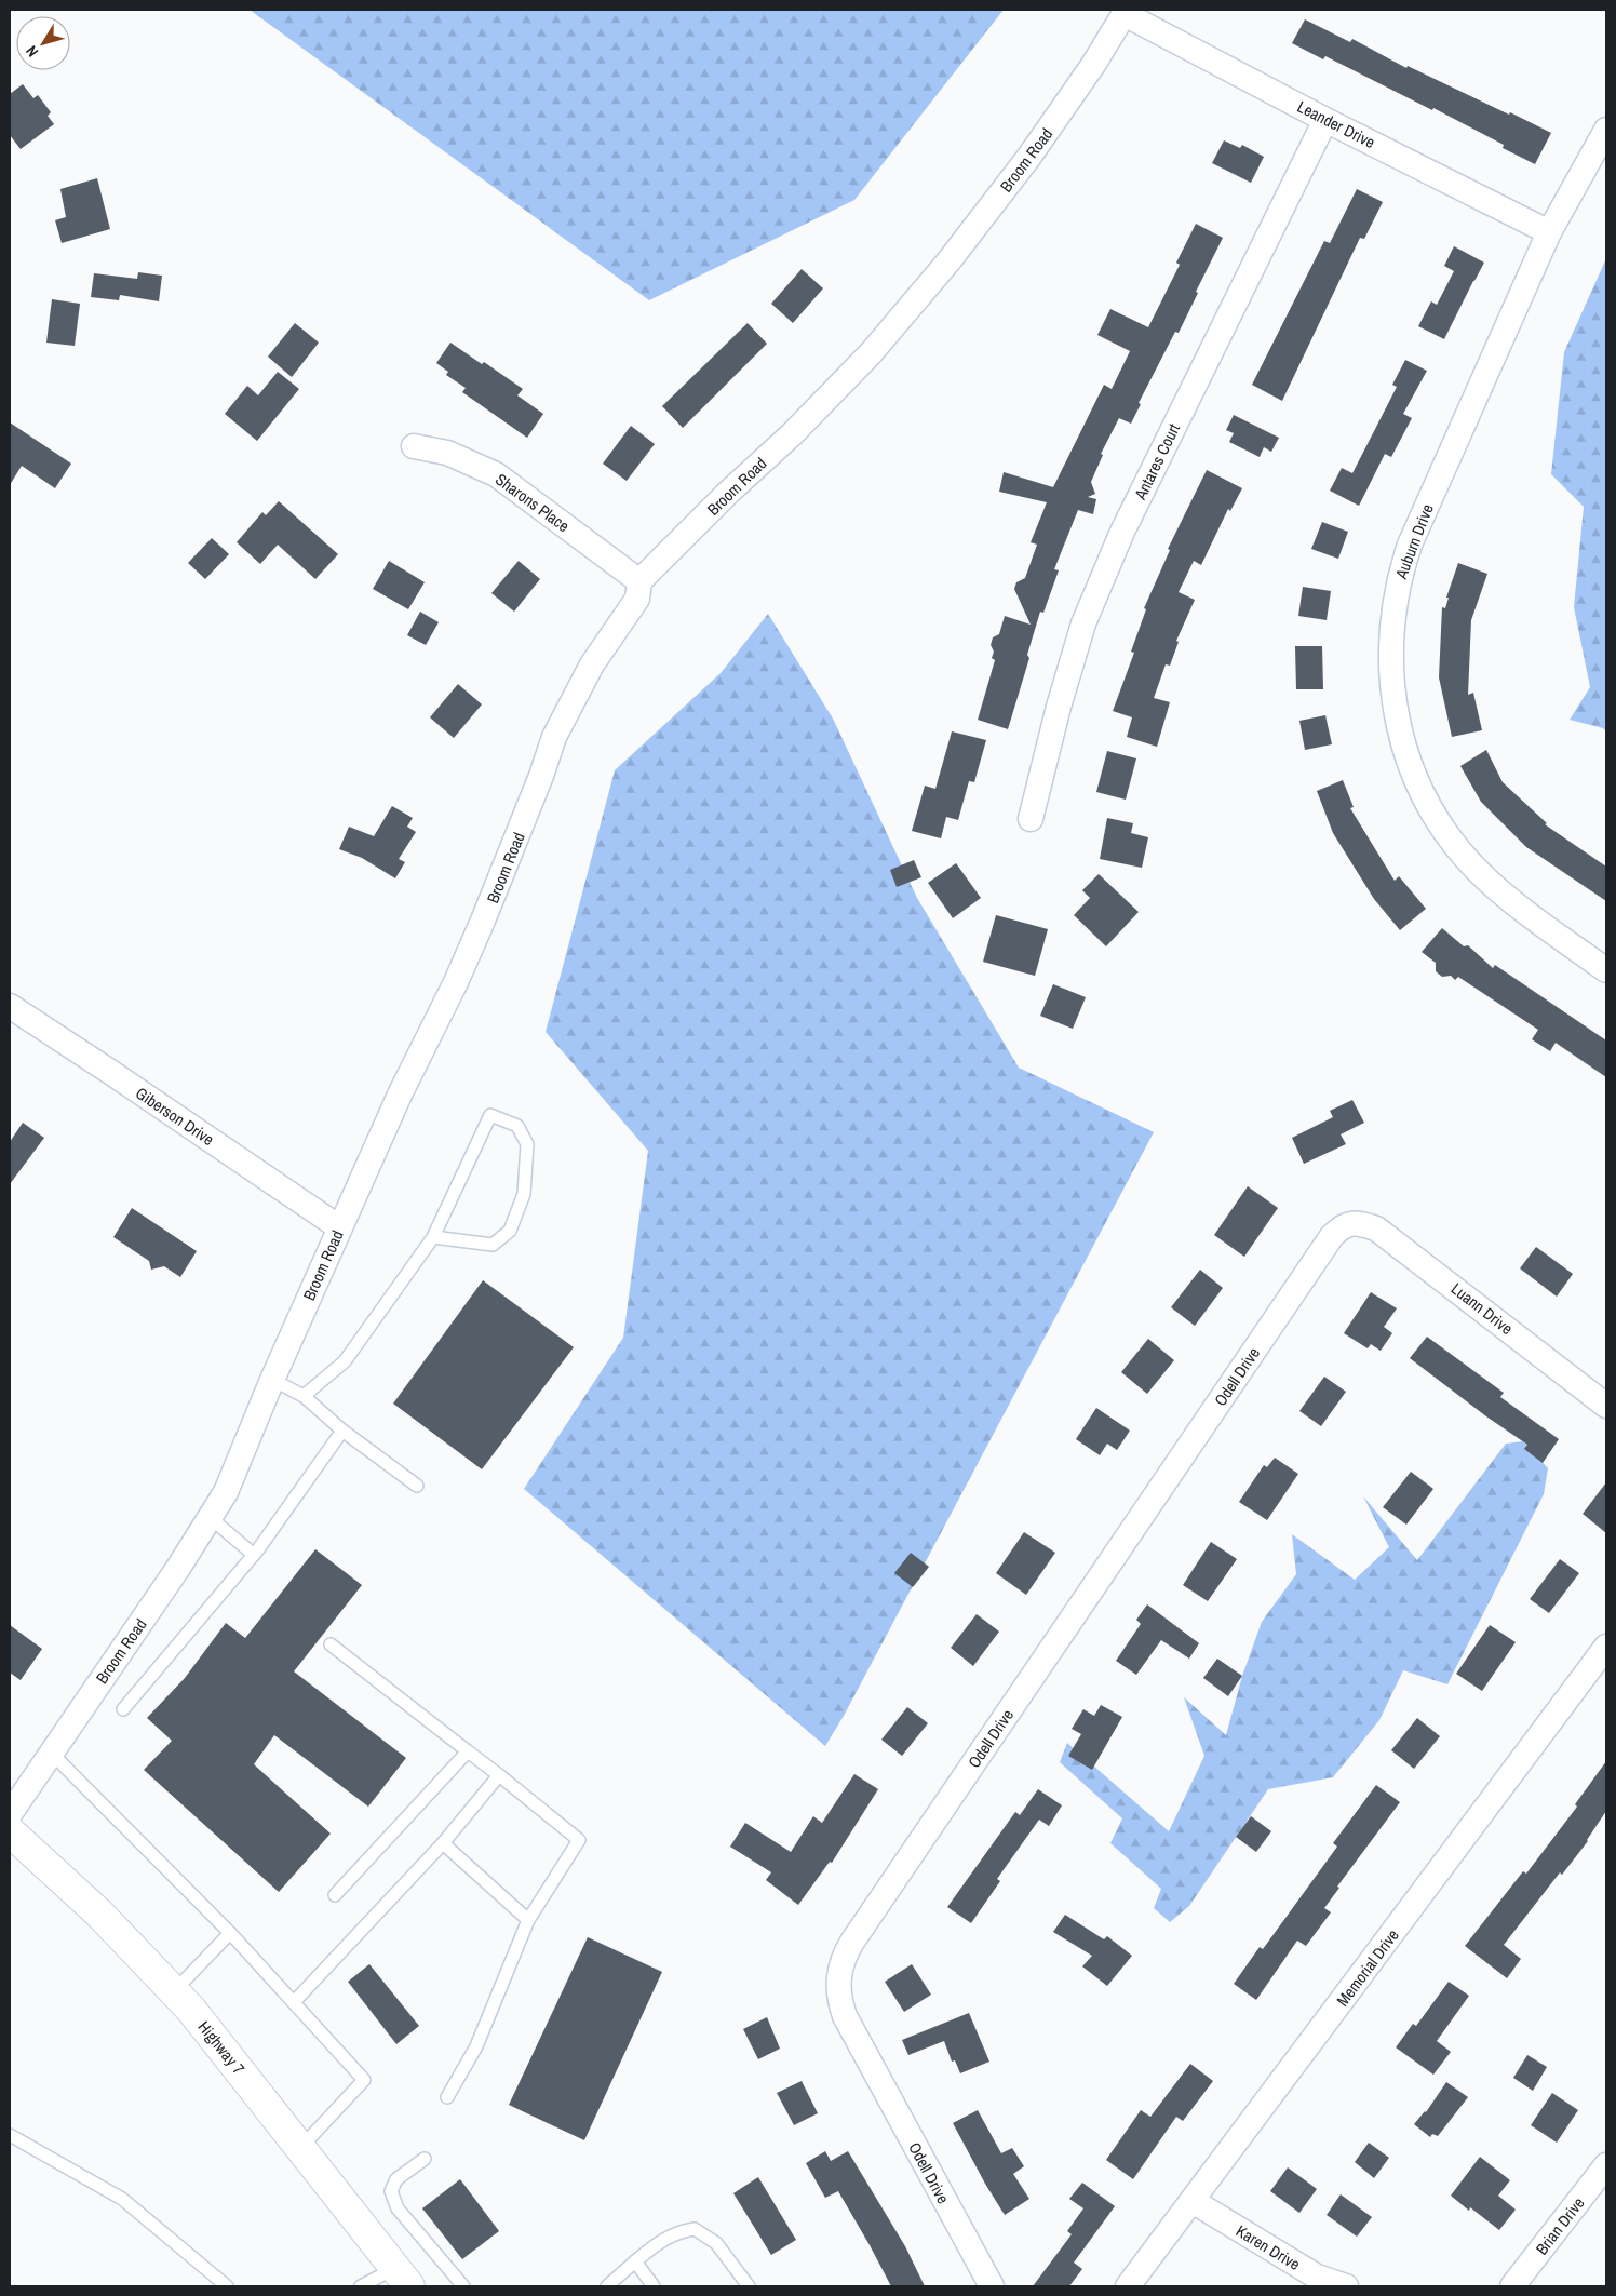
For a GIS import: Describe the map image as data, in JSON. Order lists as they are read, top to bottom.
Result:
{
  "streets": {
    "main road": ["Highway 7"],
    "street": [
      "Leander Drive",
      "Broom Road",
      "Antares Court",
      "Sharons Place",
      "Auburn Drive",
      "Giberson Drive",
      "Luann Drive",
      "Odell Drive",
      "Memorial Drive",
      "Brian Drive",
      "Karen Drive"
    ]
  },
  "crossings": [
    ["Leander Drive", "Broom Road"],
    ["Leander Drive", "Antares Court"],
    ["Leander Drive", "Auburn Drive"],
    ["Broom Road", "Sharons Place"],
    ["Broom Road", "Giberson Drive"],
    ["Luann Drive", "Odell Drive"],
    ["Memorial Drive", "Karen Drive"]
  ],
  "north": "bottom left"
}
